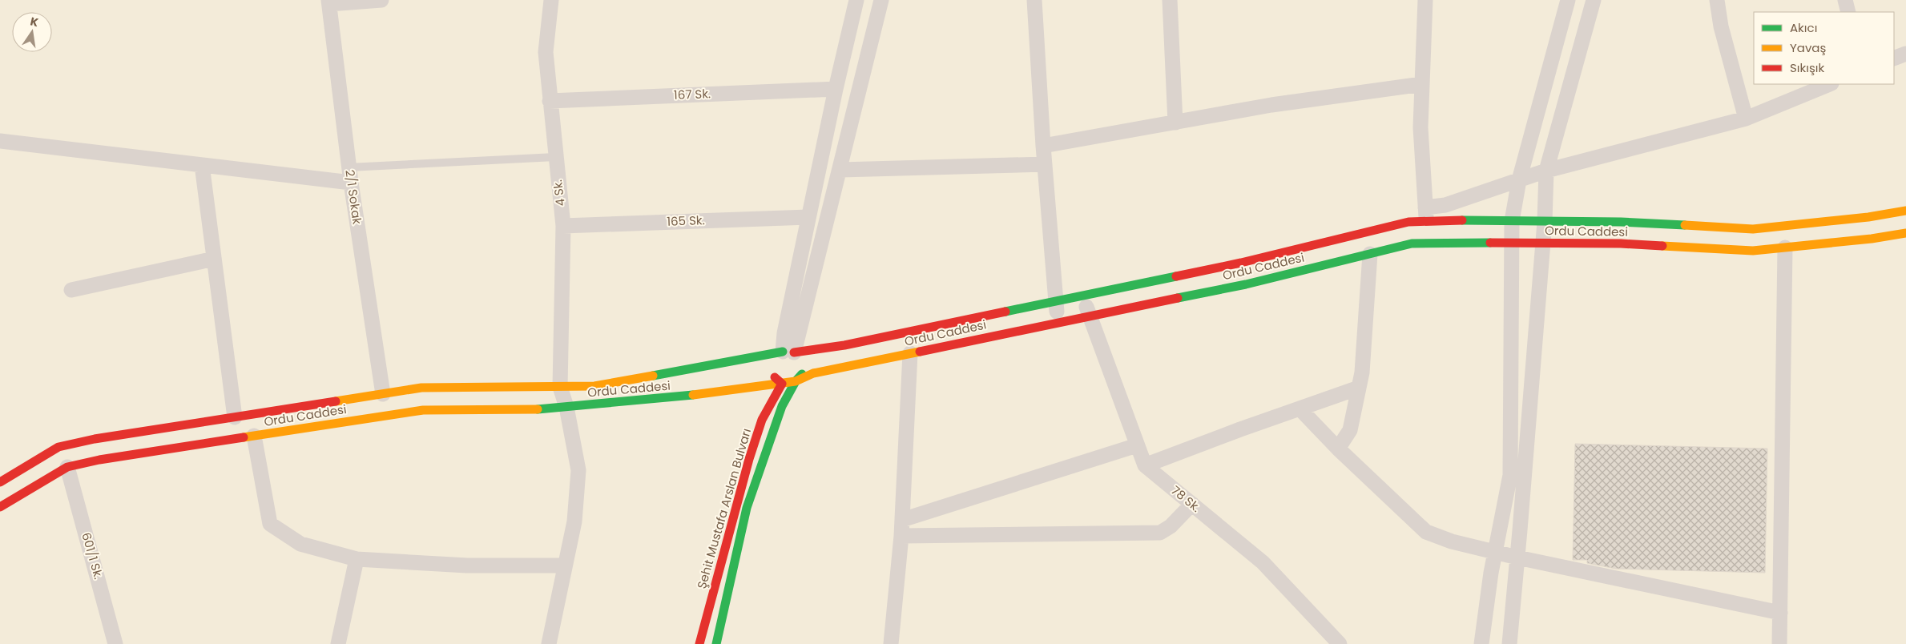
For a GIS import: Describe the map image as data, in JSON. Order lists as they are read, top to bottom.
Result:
{
  "streets": {
    "main road": ["Ordu Caddesi", "Şehit Mustafa Arslan Bulvarı"],
    "street": [
      "167 Sk.",
      "4 Sk.",
      "2/1 Sokak",
      "165 Sk.",
      "78 Sk.",
      "601/1 Sk."
    ]
  },
  "crossings": [
    ["167 Sk.", "4 Sk."],
    ["4 Sk.", "165 Sk."],
    ["4 Sk.", "Ordu Caddesi"],
    ["2/1 Sokak", "Ordu Caddesi"],
    ["Ordu Caddesi", "Şehit Mustafa Arslan Bulvarı"],
    ["Ordu Caddesi", "601/1 Sk."]
  ],
  "legend": ["Akıcı", "Yavaş", "Sıkışık"],
  "north": "top"
}
